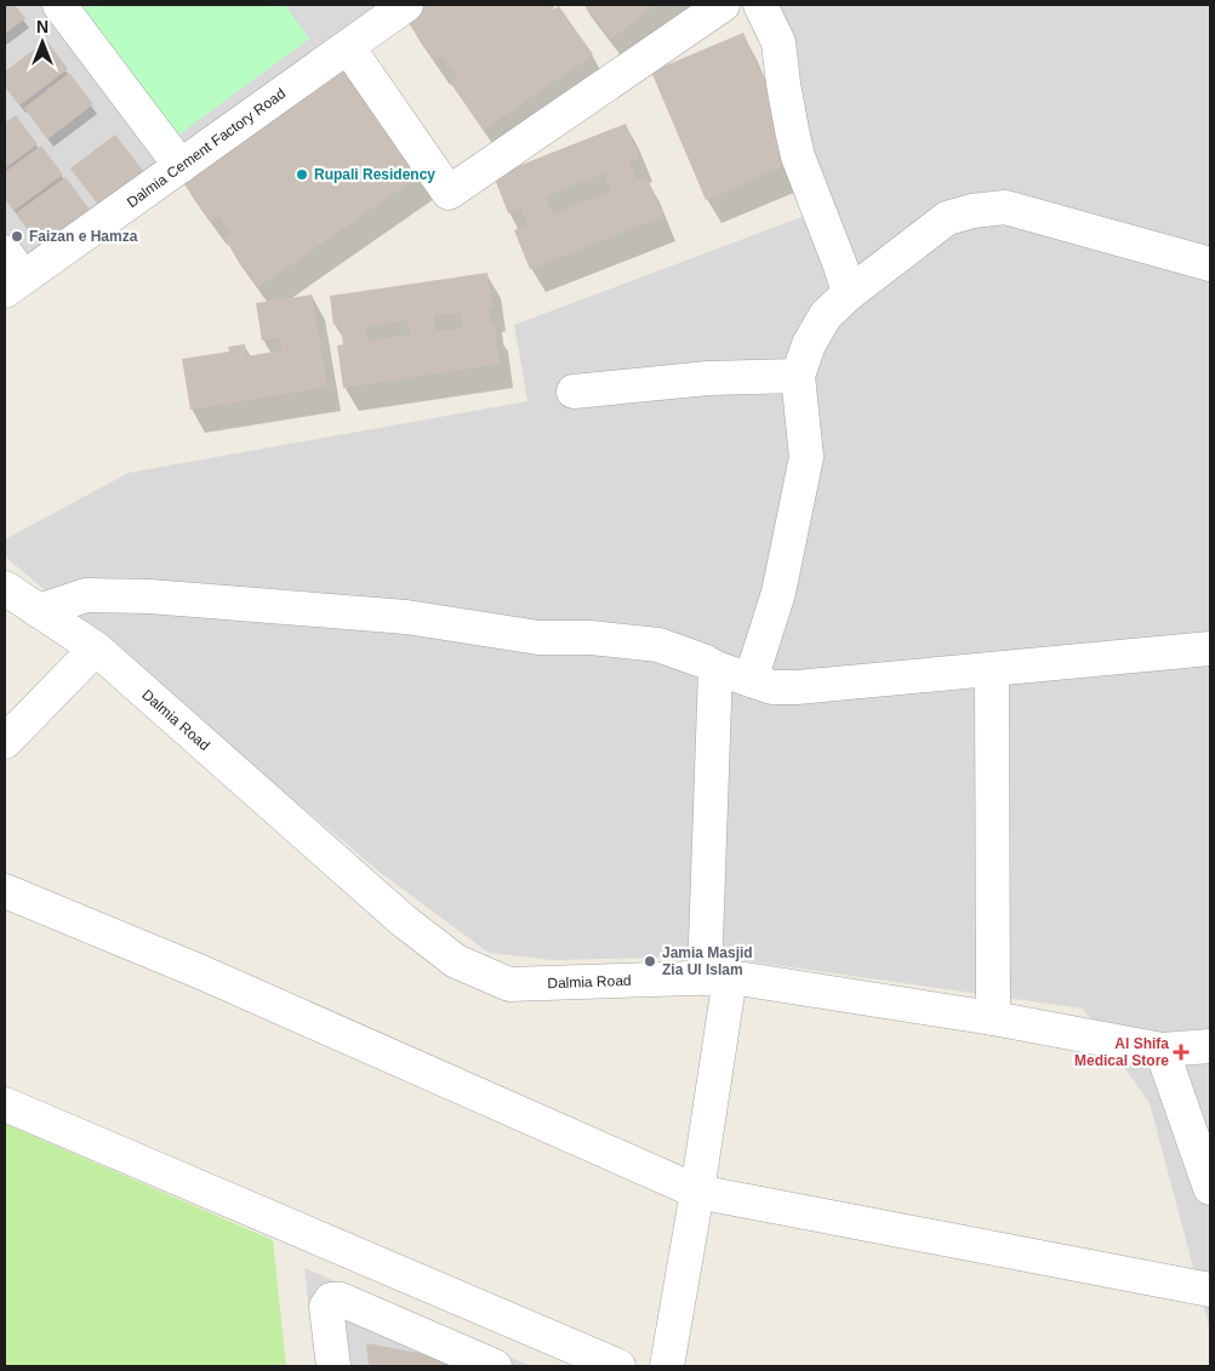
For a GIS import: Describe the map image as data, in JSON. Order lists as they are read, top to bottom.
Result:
{
  "streets": {
    "street": ["Dalmia Cement Factory Road", "Dalmia Road"]
  },
  "places": {
    "other": ["Rupali Residency", "Faizan e Hamza", "Jamia Masjid Zia Ul Islam"],
    "health": ["Al Shifa Medical Store"]
  },
  "north": "top"
}
